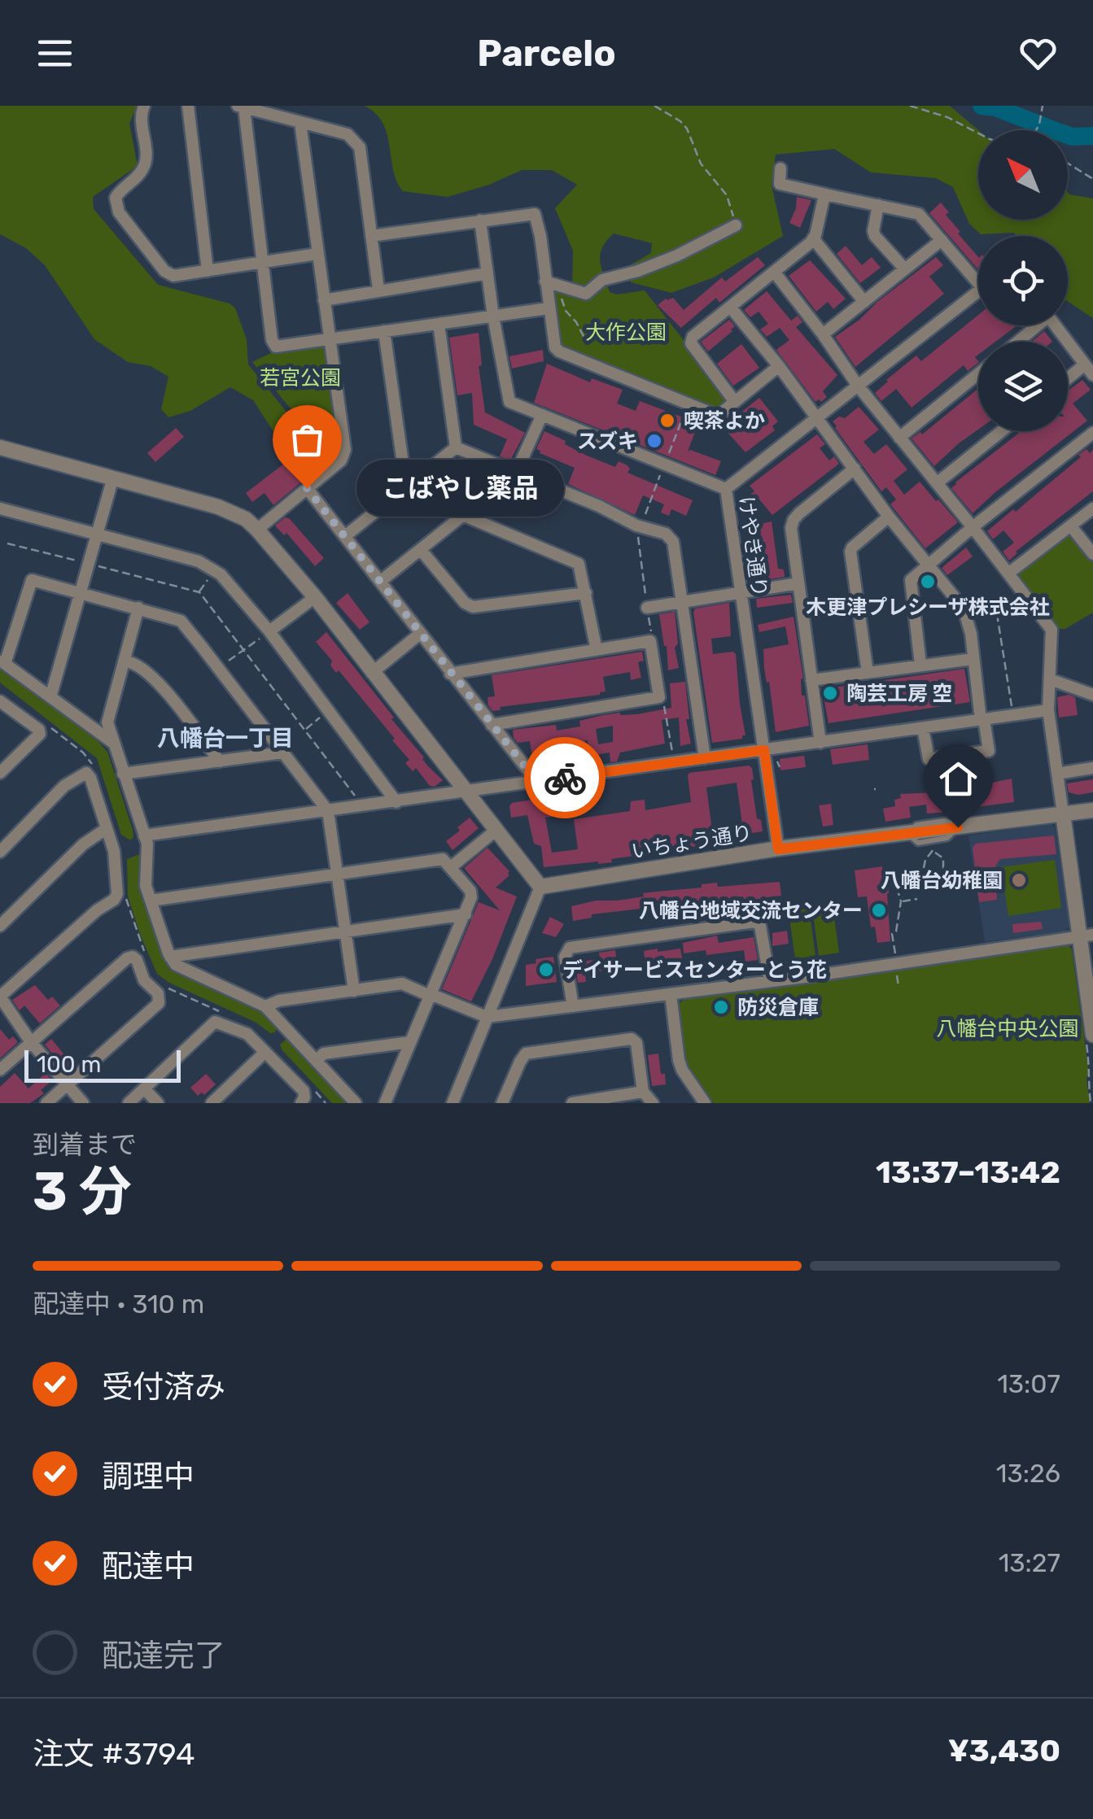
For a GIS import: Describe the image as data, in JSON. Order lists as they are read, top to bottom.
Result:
{
  "streets": {
    "street": ["けやき通り", "いちょう通り"]
  },
  "crossings": [
    ["けやき通り", "いちょう通り"]
  ],
  "districts": ["八幡台一丁目"],
  "parks": ["大作公園", "若宮公園", "八幡台中央公園"],
  "places": [
    "喫茶よか",
    "スズキ",
    "こばやし薬品",
    "木更津プレシーザ株式会社",
    "陶芸工房 空",
    "八幡台幼稚園",
    "八幡台地域交流センター",
    "デイサービスセンターとう花",
    "防災倉庫"
  ],
  "scale_bar": "100 m",
  "north": "top left",
  "page": {
    "header": "Parcelo",
    "bubble": "こばやし薬品",
    "scale": "100 m",
    "heading": ["3 分", "到着まで", "13:37–13:42"],
    "panel": ["注文 #3794", "¥3,430"],
    "bar": "配達中 · 310 m",
    "list": [
      ["受付済み", "13:07"],
      ["調理中", "13:26"],
      ["配達中", "13:27"],
      "配達完了"
    ]
  }
}
